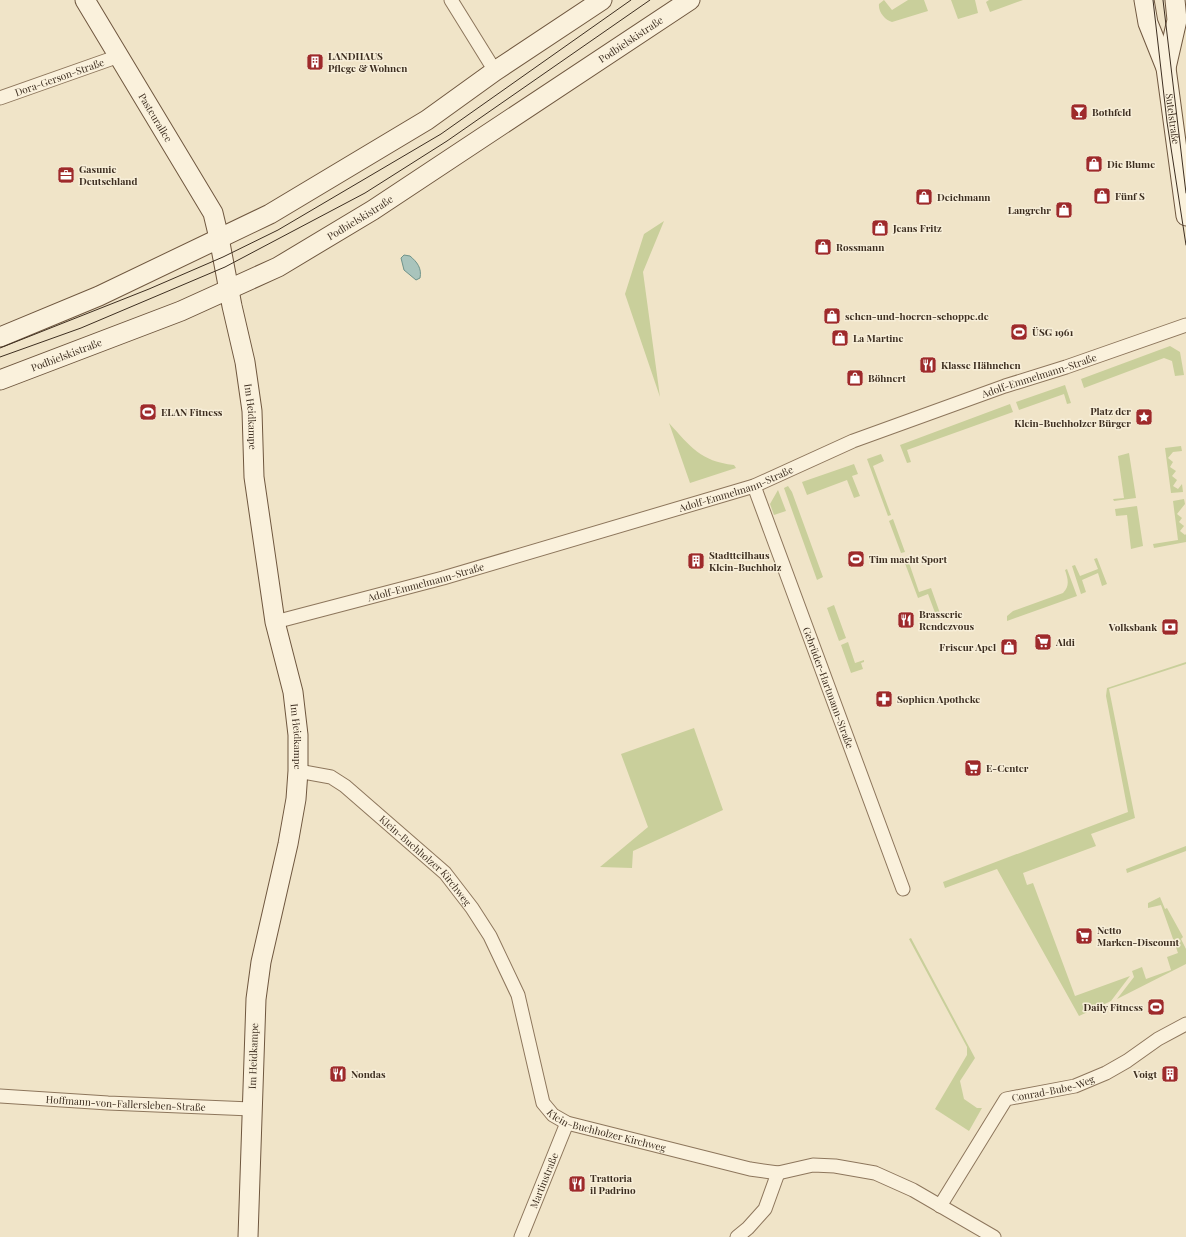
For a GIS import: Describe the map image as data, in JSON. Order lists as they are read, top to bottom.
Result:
{
  "streets": {
    "main road": [
      "Podbielskistraße",
      "Pasteurallee",
      "Sutelstraße",
      "Im Heidkampe"
    ],
    "street": [
      "Dora-Gerson-Straße",
      "Adolf-Emmelmann-Straße",
      "Gebrüder-Hartmann-Straße",
      "Klein-Buchholzer Kirchweg",
      "Conrad-Bube-Weg",
      "Hoffmann-von-Fallersleben-Straße",
      "Martinstraße"
    ]
  },
  "crossings": [
    ["Podbielskistraße", "Im Heidkampe"],
    ["Dora-Gerson-Straße", "Pasteurallee"],
    ["Pasteurallee", "Im Heidkampe"],
    ["Adolf-Emmelmann-Straße", "Im Heidkampe"],
    ["Adolf-Emmelmann-Straße", "Gebrüder-Hartmann-Straße"],
    ["Im Heidkampe", "Klein-Buchholzer Kirchweg"],
    ["Im Heidkampe", "Hoffmann-von-Fallersleben-Straße"],
    ["Klein-Buchholzer Kirchweg", "Conrad-Bube-Weg"],
    ["Klein-Buchholzer Kirchweg", "Martinstraße"]
  ],
  "places": {
    "building": ["LANDHAUS Pflege & Wohnen", "Stadtteilhaus Klein-Buchholz", "Voigt"],
    "bar": ["Bothfeld"],
    "shop": [
      "Die Blume",
      "Fünf S",
      "Deichmann",
      "Langrehr",
      "Jeans Fritz",
      "Rossmann",
      "sehen-und-hoeren-schoppe.de",
      "La Martine",
      "Böhnert",
      "Friseur Apel"
    ],
    "office": ["Gasunie Deutschland"],
    "sports": [
      "ÜSG 1961",
      "ELAN Fitness",
      "Tim macht Sport",
      "Daily Fitness"
    ],
    "restaurant": [
      "Klasse Hähnchen",
      "Brasserie Rendezvous",
      "Nondas",
      "Trattoria il Padrino"
    ],
    "place": ["Platz der Klein-Buchholzer Bürger"],
    "bank": ["Volksbank"],
    "supermarket": ["Aldi", "E-Center", "Netto Marken-Discount"],
    "pharmacy": ["Sophien Apotheke"]
  }
}
